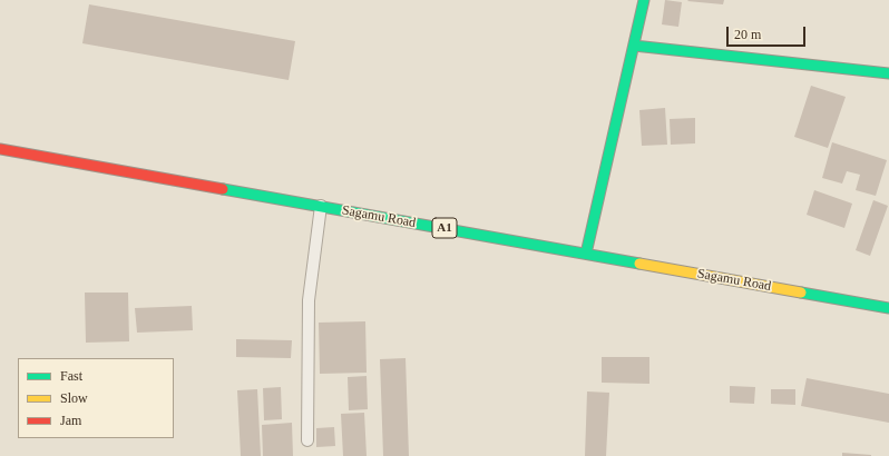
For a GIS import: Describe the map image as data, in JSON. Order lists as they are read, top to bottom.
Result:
{
  "streets": {
    "main road": ["Sagamu Road", "A1"]
  },
  "legend": ["Fast", "Slow", "Jam"],
  "scale_bar": "20 m"
}
